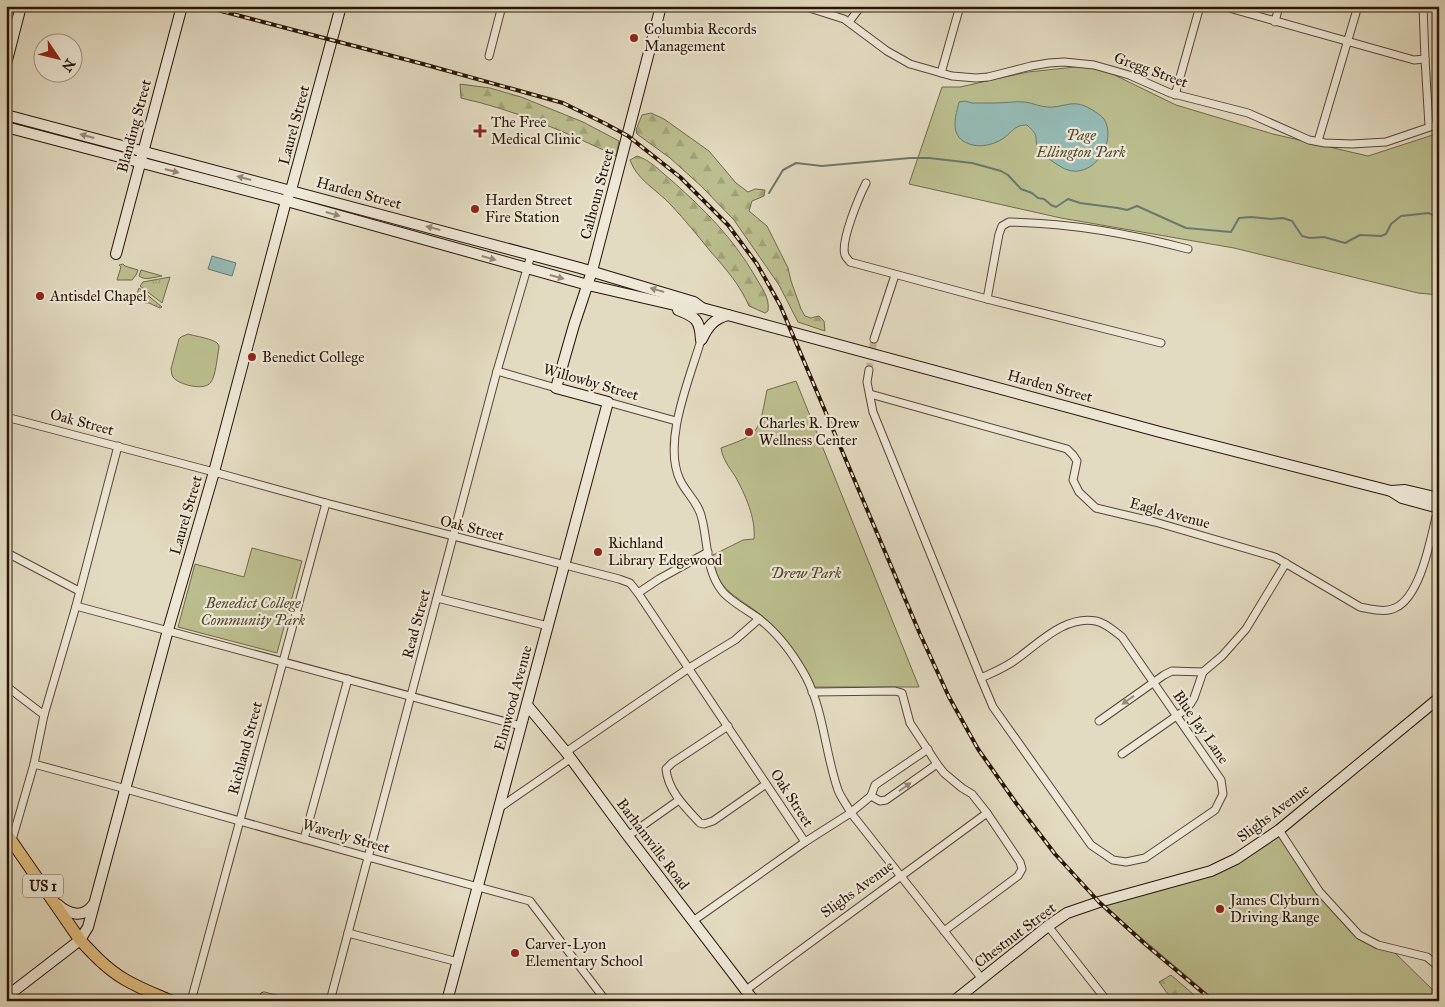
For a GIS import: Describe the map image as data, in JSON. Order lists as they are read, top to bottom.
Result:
{
  "streets": {
    "main road": ["US 1"],
    "street": [
      "Gregg Street",
      "Laurel Street",
      "Blanding Street",
      "Harden Street",
      "Calhoun Street",
      "Willowby Street",
      "Oak Street",
      "Eagle Avenue",
      "Read Street",
      "Elmwood Avenue",
      "Blue Jay Lane",
      "Richland Street",
      "Slighs Avenue",
      "Waverly Street",
      "Barhamville Road",
      "Chestnut Street"
    ]
  },
  "crossings": [
    ["Laurel Street", "Harden Street"],
    ["Laurel Street", "Oak Street"],
    ["Laurel Street", "Waverly Street"],
    ["Laurel Street", "US 1"],
    ["Blanding Street", "Harden Street"],
    ["Harden Street", "Calhoun Street"],
    ["Harden Street", "Eagle Avenue"],
    ["Harden Street", "Read Street"],
    ["Calhoun Street", "Willowby Street"],
    ["Willowby Street", "Read Street"],
    ["Willowby Street", "Elmwood Avenue"],
    ["Oak Street", "Read Street"],
    ["Oak Street", "Elmwood Avenue"],
    ["Oak Street", "Richland Street"],
    ["Eagle Avenue", "Blue Jay Lane"],
    ["Read Street", "Waverly Street"],
    ["Elmwood Avenue", "Waverly Street"],
    ["Elmwood Avenue", "Barhamville Road"],
    ["Richland Street", "Waverly Street"],
    ["Slighs Avenue", "Barhamville Road"],
    ["Slighs Avenue", "Chestnut Street"]
  ],
  "parks": ["Page Ellington Park", "Drew Park", "Benedict College Community Park"],
  "places": {
    "other": [
      "Columbia Records Management",
      "Harden Street Fire Station",
      "Antisdel Chapel",
      "Benedict College",
      "Charles R. Drew Wellness Center",
      "Richland Library Edgewood",
      "James Clyburn Driving Range",
      "Carver-Lyon Elementary School"
    ],
    "health": ["The Free Medical Clinic"]
  },
  "north": "bottom right"
}
